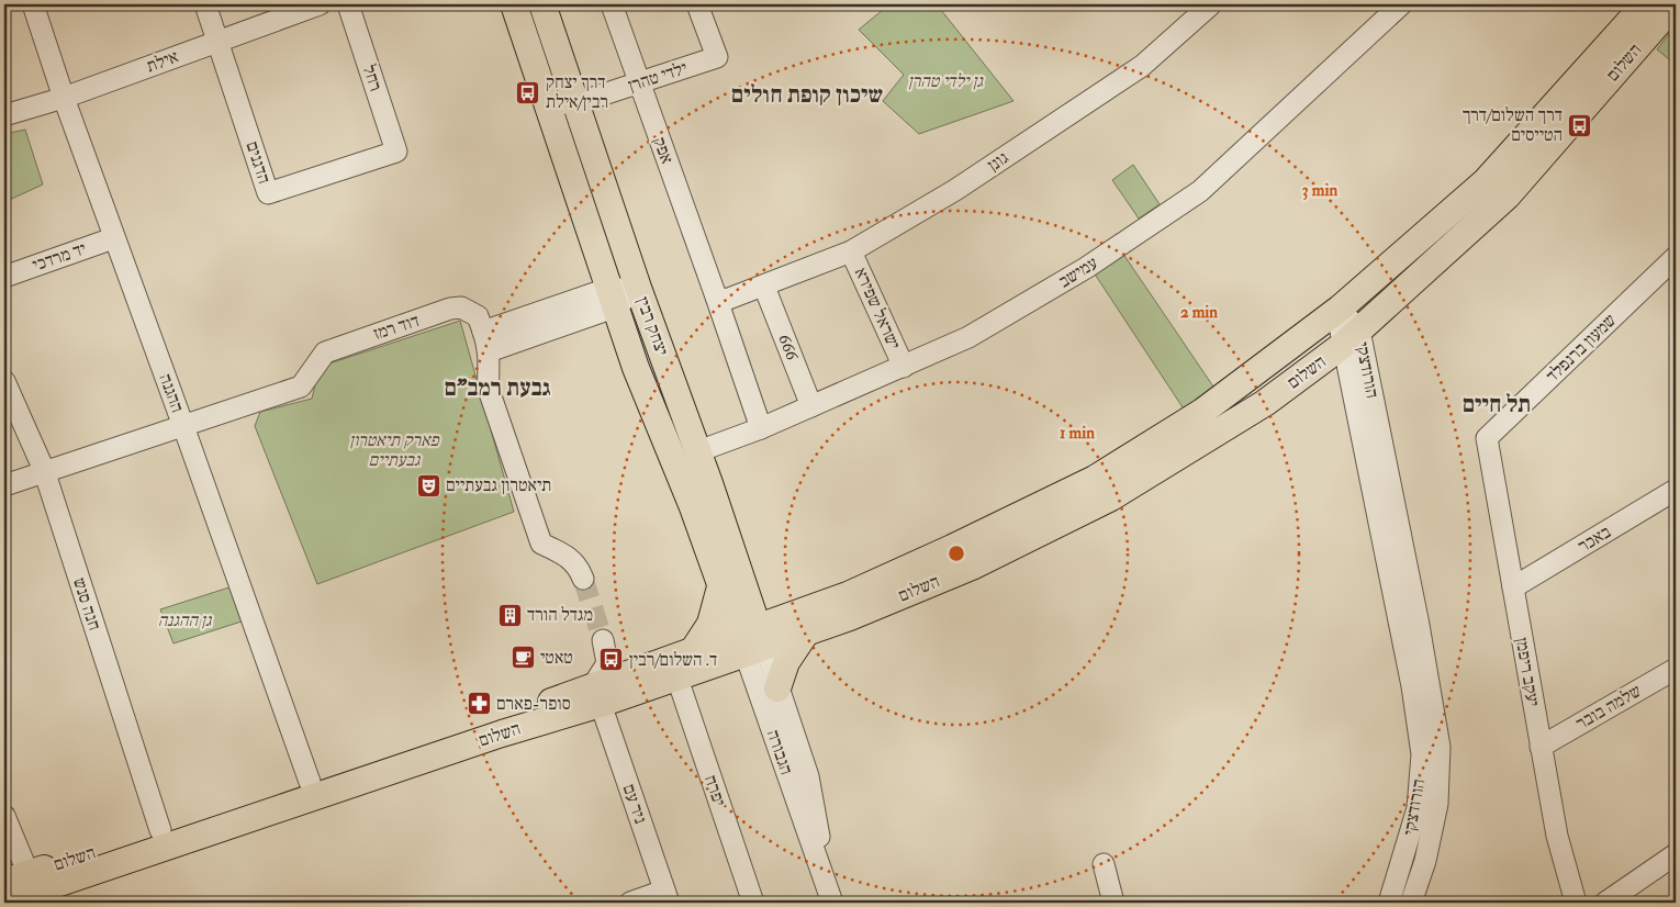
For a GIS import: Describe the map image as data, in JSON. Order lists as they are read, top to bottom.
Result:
{
  "streets": {
    "main road": ["השלום", "יצחק רבין"],
    "street": [
      "אילת",
      "ילדי טהרן",
      "רחל",
      "אפק",
      "גונן",
      "הדגנים",
      "יד מרדכי",
      "עמישב",
      "ישראל שפירא",
      "דוד רמז",
      "666",
      "שמעון ברנפלד",
      "הורודצקי",
      "ההגנה",
      "באכר",
      "חנה סנש",
      "יעקב ריפמן",
      "שלמה בובר",
      "הגבורה",
      "יפרח",
      "ניר עם"
    ]
  },
  "crossings": [
    ["אילת", "הדגנים"],
    ["אילת", "ההגנה"],
    ["השלום", "יצחק רבין"],
    ["השלום", "הורודצקי"],
    ["השלום", "ההגנה"],
    ["השלום", "חנה סנש"],
    ["השלום", "הגבורה"],
    ["השלום", "יפרח"],
    ["השלום", "ניר עם"],
    ["ילדי טהרן", "אפק"],
    ["ילדי טהרן", "יצחק רבין"],
    ["רחל", "הדגנים"],
    ["אפק", "עמישב"],
    ["גונן", "ישראל שפירא"],
    ["גונן", "666"],
    ["יד מרדכי", "ההגנה"],
    ["עמישב", "ישראל שפירא"],
    ["עמישב", "יצחק רבין"],
    ["עמישב", "666"],
    ["יצחק רבין", "הגבורה"],
    ["דוד רמז", "ההגנה"],
    ["דוד רמז", "חנה סנש"],
    ["שמעון ברנפלד", "יעקב ריפמן"],
    ["באכר", "יעקב ריפמן"],
    ["יעקב ריפמן", "שלמה בובר"]
  ],
  "districts": ["שיכון קופת חולים", "גבעת רמב\"ם", "תל חיים"],
  "parks": ["גן ילדי טהרן", "פארק תיאטרון גבעתיים", "גן ההגנה"],
  "places": {
    "bus stop": ["דרך יצחק רבין/אילת", "דרך השלום/דרך הטייסים", "ד. השלום/רבין"],
    "theatre": ["תיאטרון גבעתיים"],
    "building": ["מגדל הורד"],
    "cafe": ["טאטי"],
    "pharmacy": ["סופר-פארם"]
  },
  "rings": ["3 min", "2 min", "1 min"]
}
